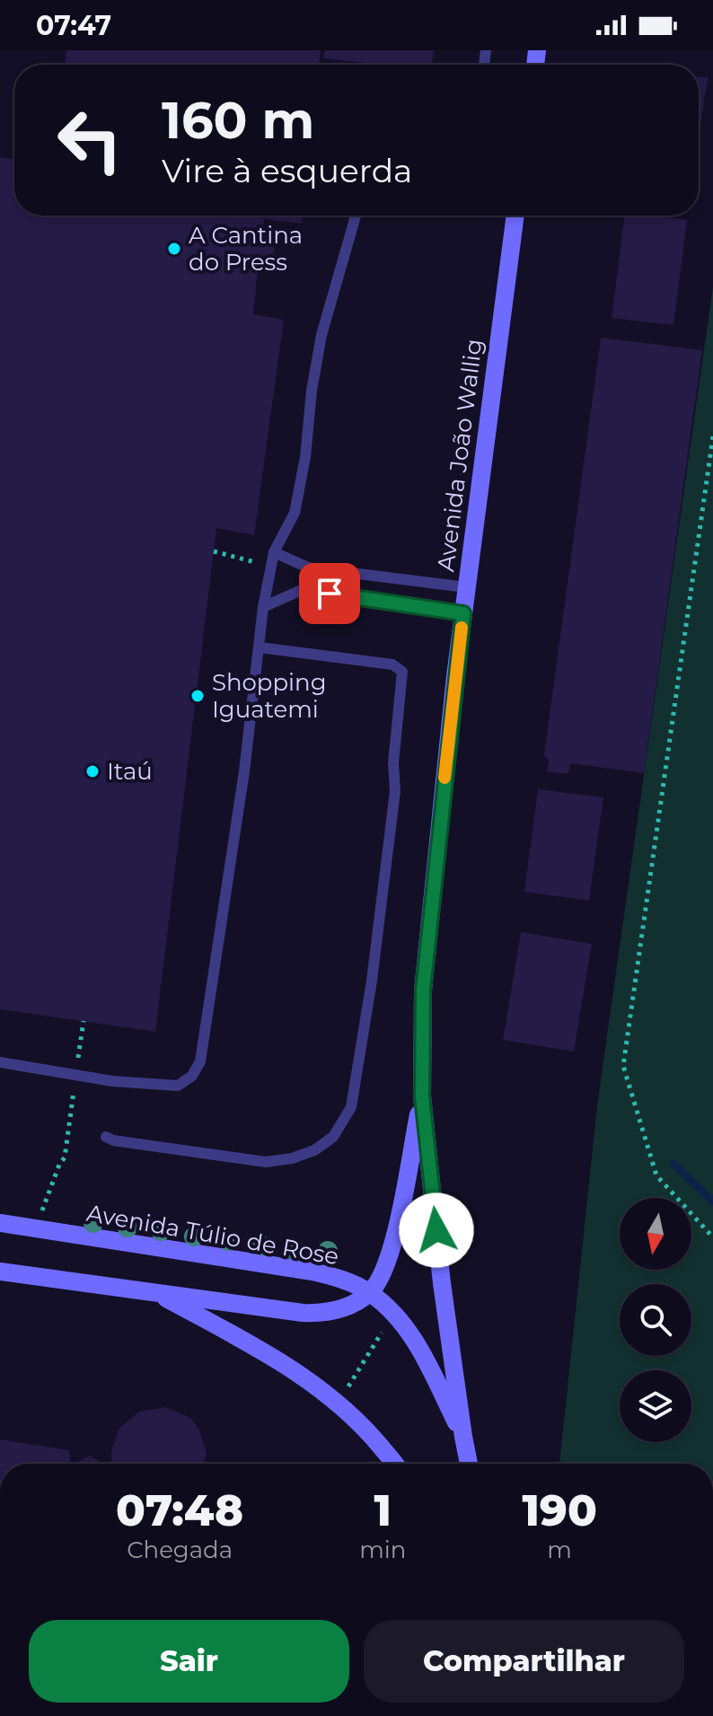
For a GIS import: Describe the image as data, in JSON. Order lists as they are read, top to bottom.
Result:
{
  "streets": {
    "main road": ["Avenida João Wallig", "Avenida Túlio de Rose"]
  },
  "crossings": [
    ["Avenida João Wallig", "Avenida Túlio de Rose"]
  ],
  "places": ["A Cantina do Press", "Shopping Iguatemi", "Itaú"],
  "north": "bottom",
  "page": {
    "status": "07:47",
    "turn": ["160 m", "Vire à esquerda"],
    "eta": [
      "07:48",
      "Chegada",
      "1",
      "min",
      "190",
      "m"
    ],
    "buttons": ["Sair", "Compartilhar"]
  }
}
